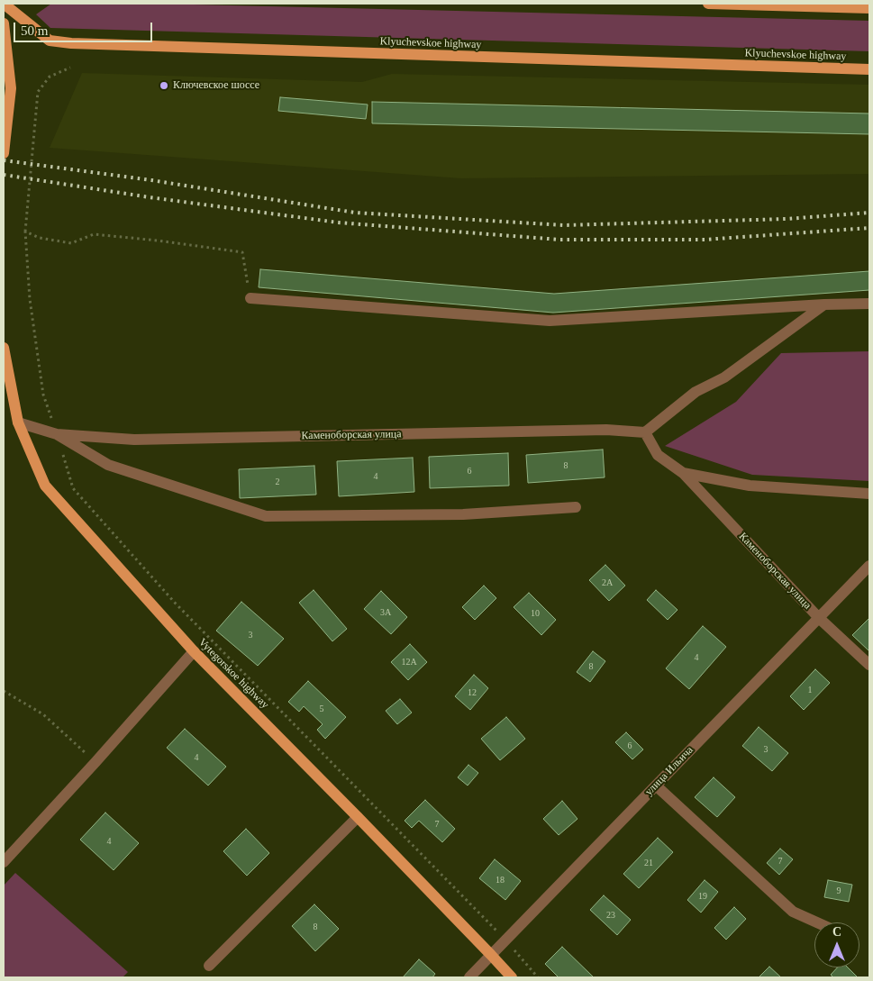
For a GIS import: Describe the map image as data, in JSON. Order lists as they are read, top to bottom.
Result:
{
  "streets": {
    "main road": ["Klyuchevskoe highway", "Vytegorskoe highway"],
    "street": ["Каменоборская улица", "улица Ильича"]
  },
  "crossings": [
    ["Каменоборская улица", "улица Ильича"],
    ["Vytegorskoe highway", "улица Ильича"]
  ],
  "places": ["Ключевское шоссе"],
  "house_numbers": [
    "8",
    "6",
    "4",
    "2",
    "2А",
    "3А",
    "10",
    "3",
    "4",
    "12А",
    "8",
    "1",
    "12",
    "5",
    "6",
    "3",
    "4",
    "7",
    "4",
    "7",
    "21",
    "18",
    "9",
    "19",
    "23",
    "8"
  ],
  "scale_bar": "50 m",
  "north": "top"
}
